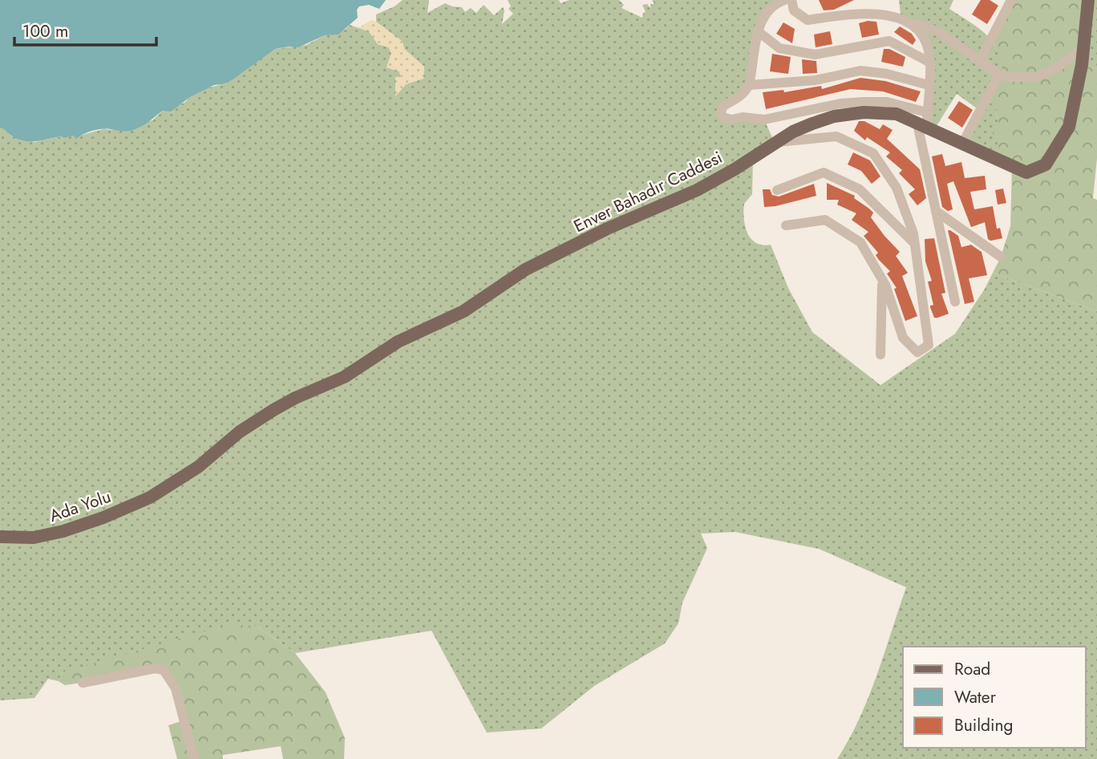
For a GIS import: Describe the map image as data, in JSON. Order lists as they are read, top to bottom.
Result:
{
  "streets": {
    "main road": ["Enver Bahadır Caddesi", "Ada Yolu"]
  },
  "crossings": [
    ["Enver Bahadır Caddesi", "Ada Yolu"]
  ],
  "legend": ["Road", "Water", "Building"],
  "scale_bar": "100 m"
}
